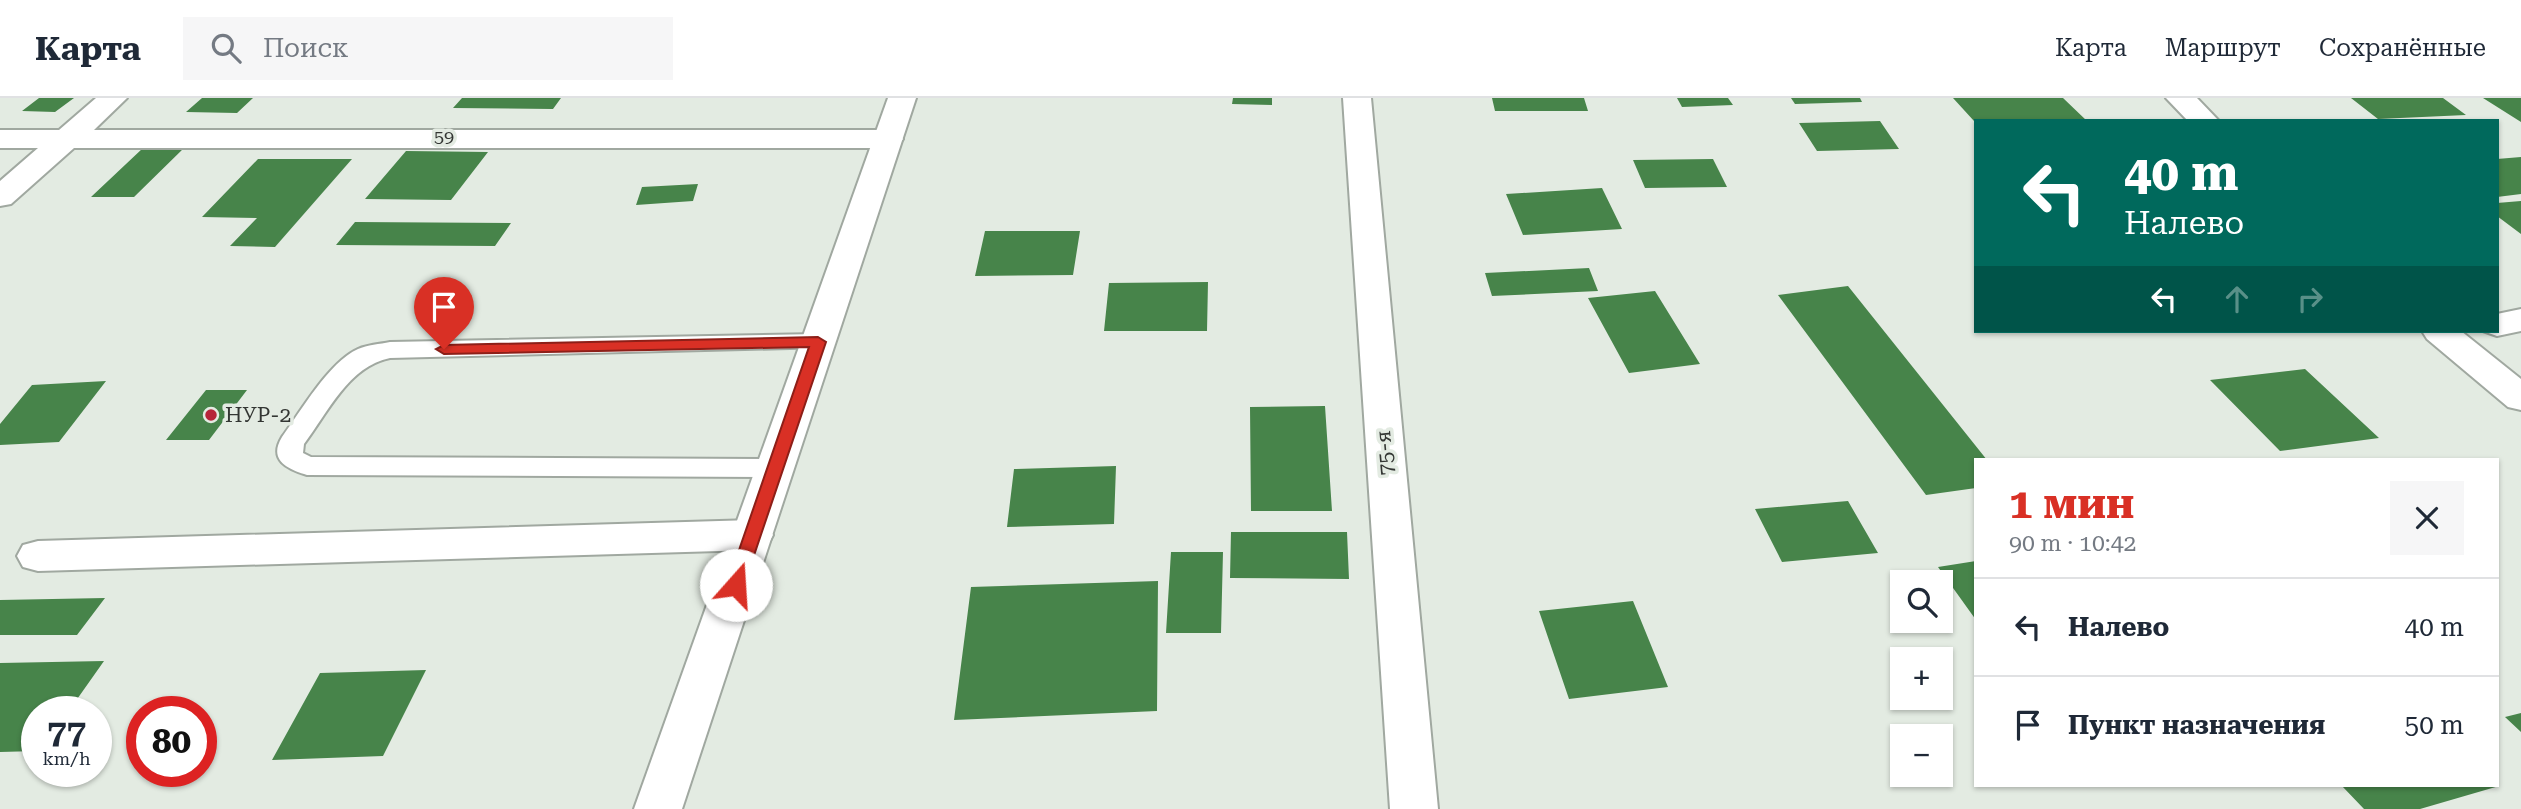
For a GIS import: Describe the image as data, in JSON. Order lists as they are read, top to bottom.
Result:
{
  "streets": {
    "main road": ["59", "75-я"]
  },
  "places": ["НУР-2"],
  "page": {
    "header": "Карта",
    "search": "Поиск",
    "nav": ["Карта", "Маршрут", "Сохранённые"],
    "turn": ["40 m", "Налево"],
    "heading": ["1 мин", "90 m · 10:42"],
    "map_buttons": ["+", "−"],
    "list": [
      {
        "name": "Налево",
        "value": "40 m"
      },
      {
        "name": "Пункт назначения",
        "value": "50 m"
      }
    ],
    "speed": "77 km/h",
    "limit": "80"
  }
}
